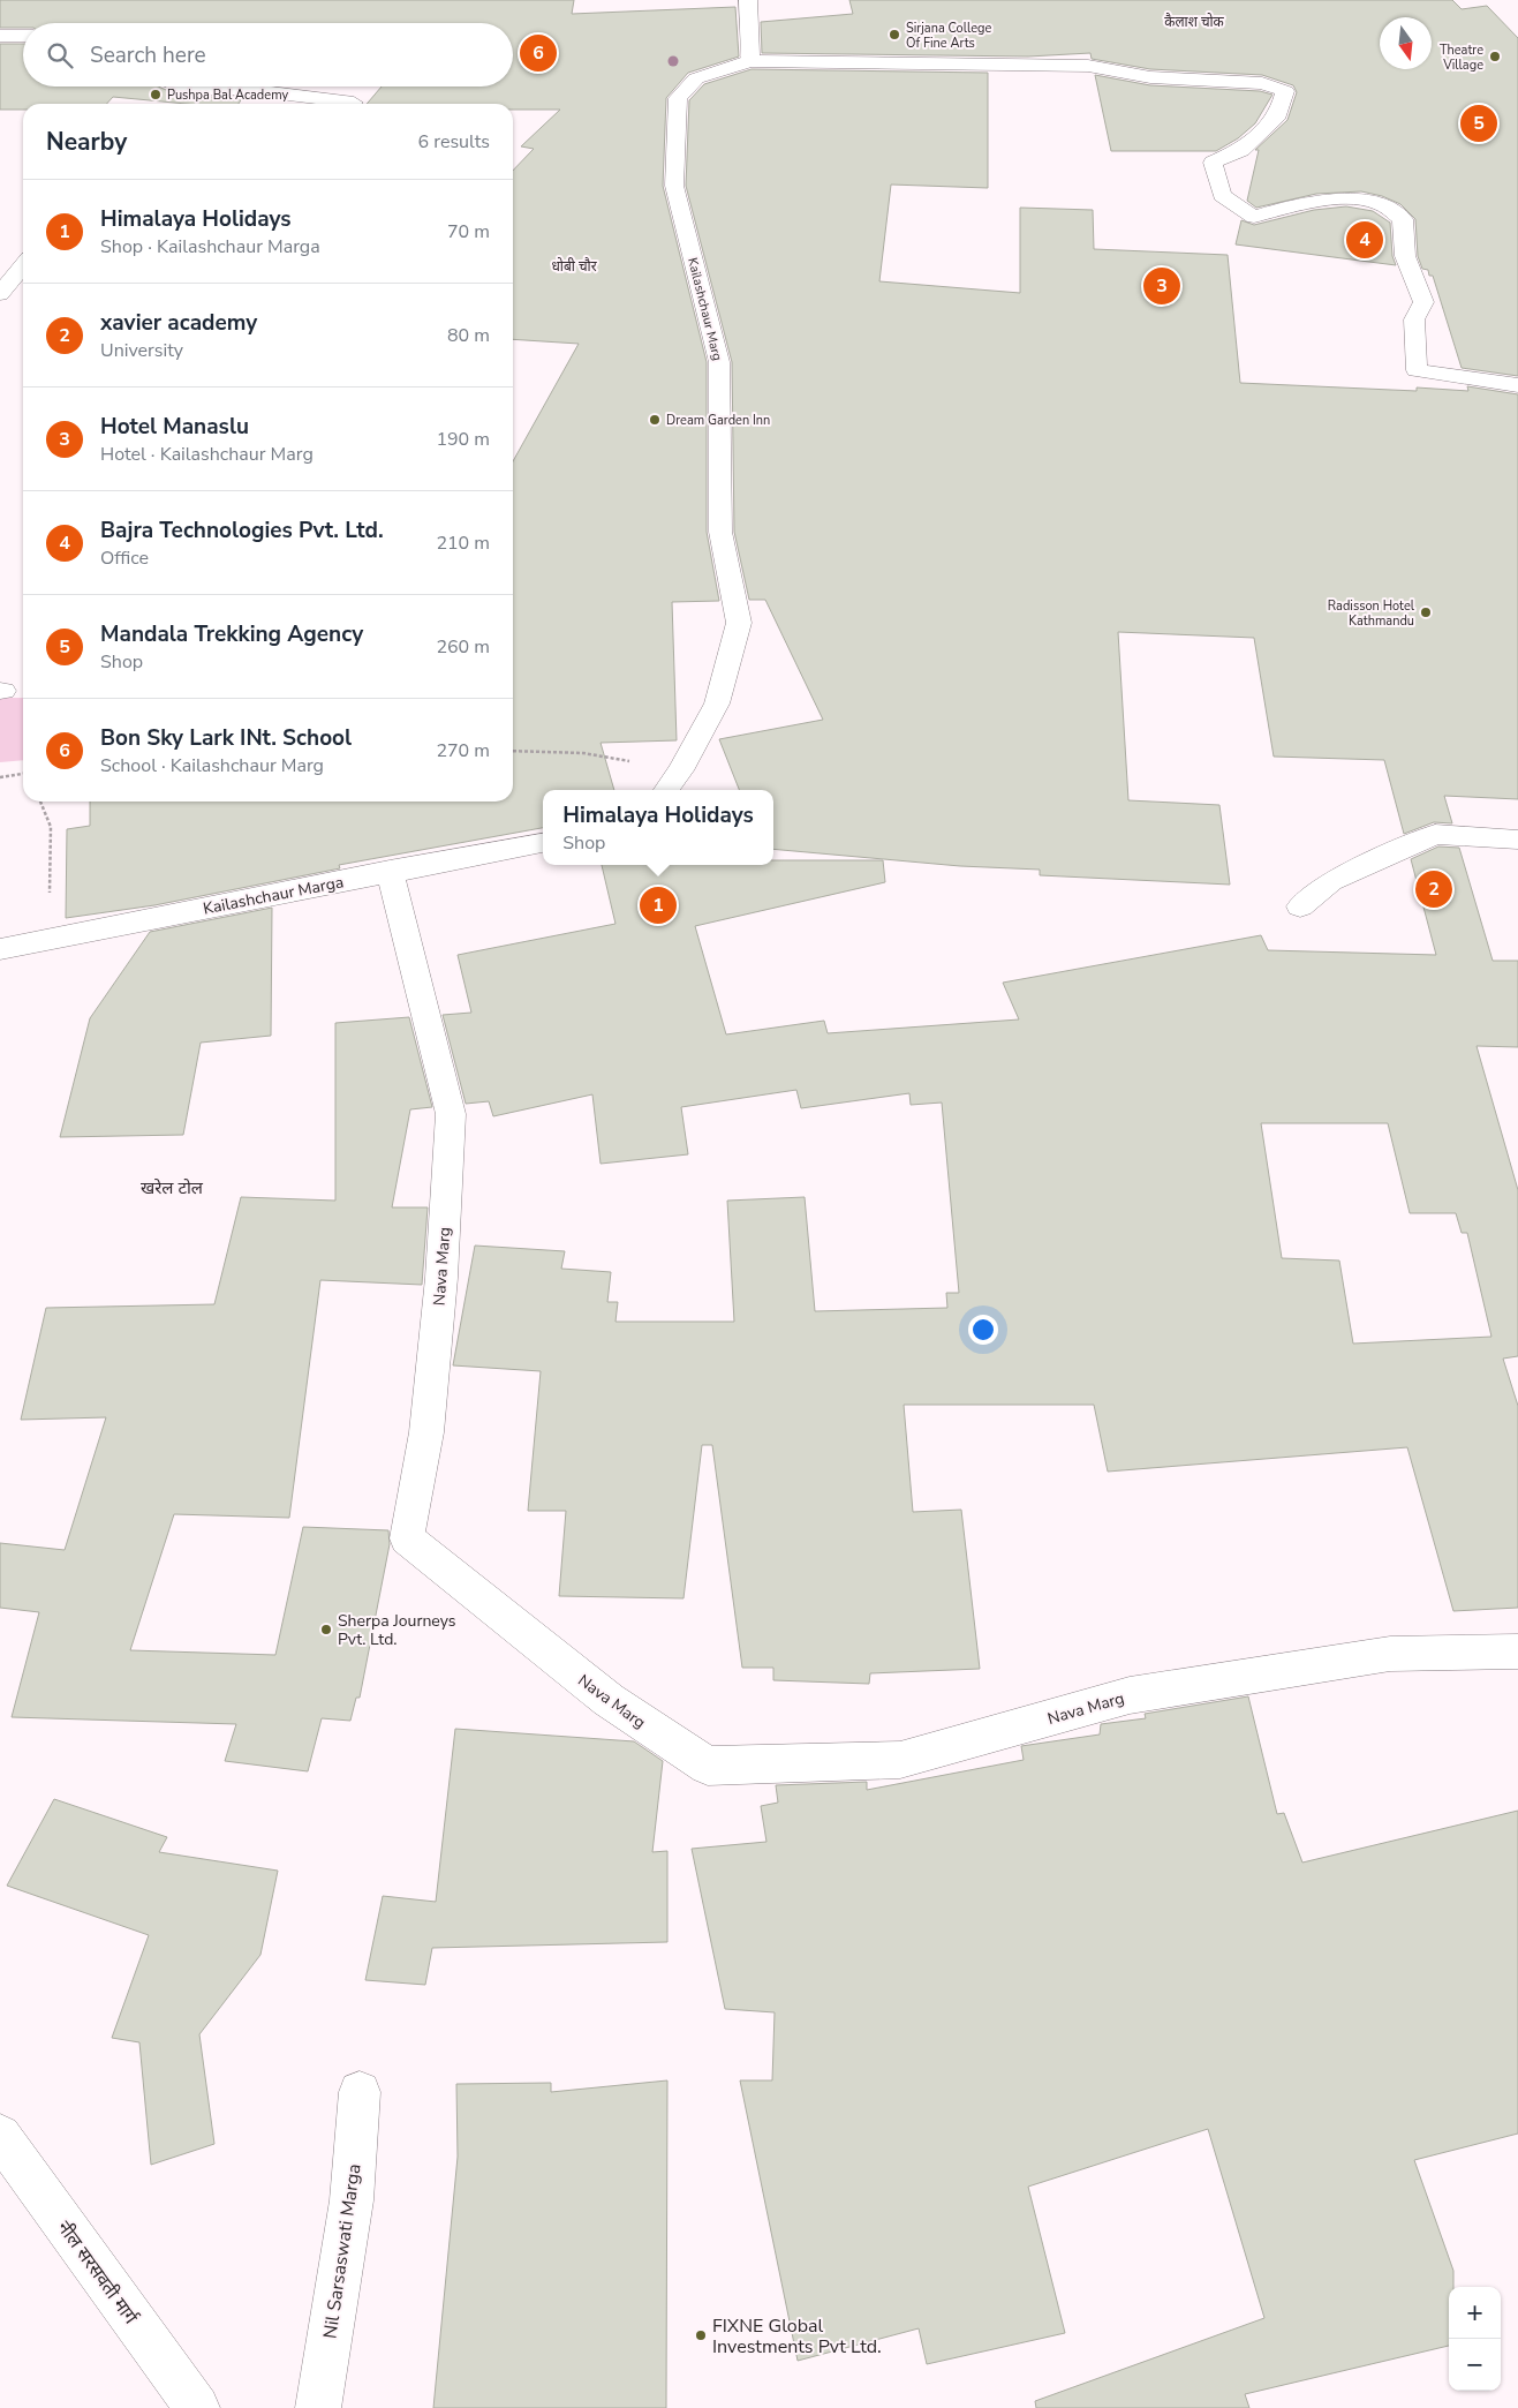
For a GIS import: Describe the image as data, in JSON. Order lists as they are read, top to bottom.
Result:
{
  "streets": {
    "street": [
      "Kailashchaur Marg",
      "Kailashchaur Marga",
      "Nava Marg",
      "Nil Sarsaswati Marga",
      "नील सरसवती मार्ग"
    ]
  },
  "crossings": [
    ["Kailashchaur Marga", "Nava Marg"]
  ],
  "districts": ["कैलाश चोक", "धोबी चौर", "खरेल टोल"],
  "places": [
    "Sirjana College Of Fine Arts",
    "Theatre Village",
    "Pushpa Bal Academy",
    "Dream Garden Inn",
    "Radisson Hotel Kathmandu",
    "Sherpa Journeys Pvt. Ltd.",
    "FIXNE Global Investments Pvt Ltd."
  ],
  "north": "bottom",
  "page": {
    "search": "Search here",
    "pins": [
      "6",
      "5",
      "4",
      "3",
      "2",
      "1"
    ],
    "heading": ["Nearby", "6 results"],
    "list": [
      {
        "mark": "1",
        "name": "Himalaya Holidays",
        "note": "Shop · Kailashchaur Marga",
        "value": "70 m"
      },
      {
        "mark": "2",
        "name": "xavier academy",
        "note": "University",
        "value": "80 m"
      },
      {
        "mark": "3",
        "name": "Hotel Manaslu",
        "note": "Hotel · Kailashchaur Marg",
        "value": "190 m"
      },
      {
        "mark": "4",
        "name": "Bajra Technologies Pvt. Ltd.",
        "note": "Office",
        "value": "210 m"
      },
      {
        "mark": "5",
        "name": "Mandala Trekking Agency",
        "note": "Shop",
        "value": "260 m"
      },
      {
        "mark": "6",
        "name": "Bon Sky Lark INt. School",
        "note": "School · Kailashchaur Marg",
        "value": "270 m"
      }
    ],
    "popup": ["Himalaya Holidays", "Shop"],
    "map_buttons": ["+", "−"]
  }
}
